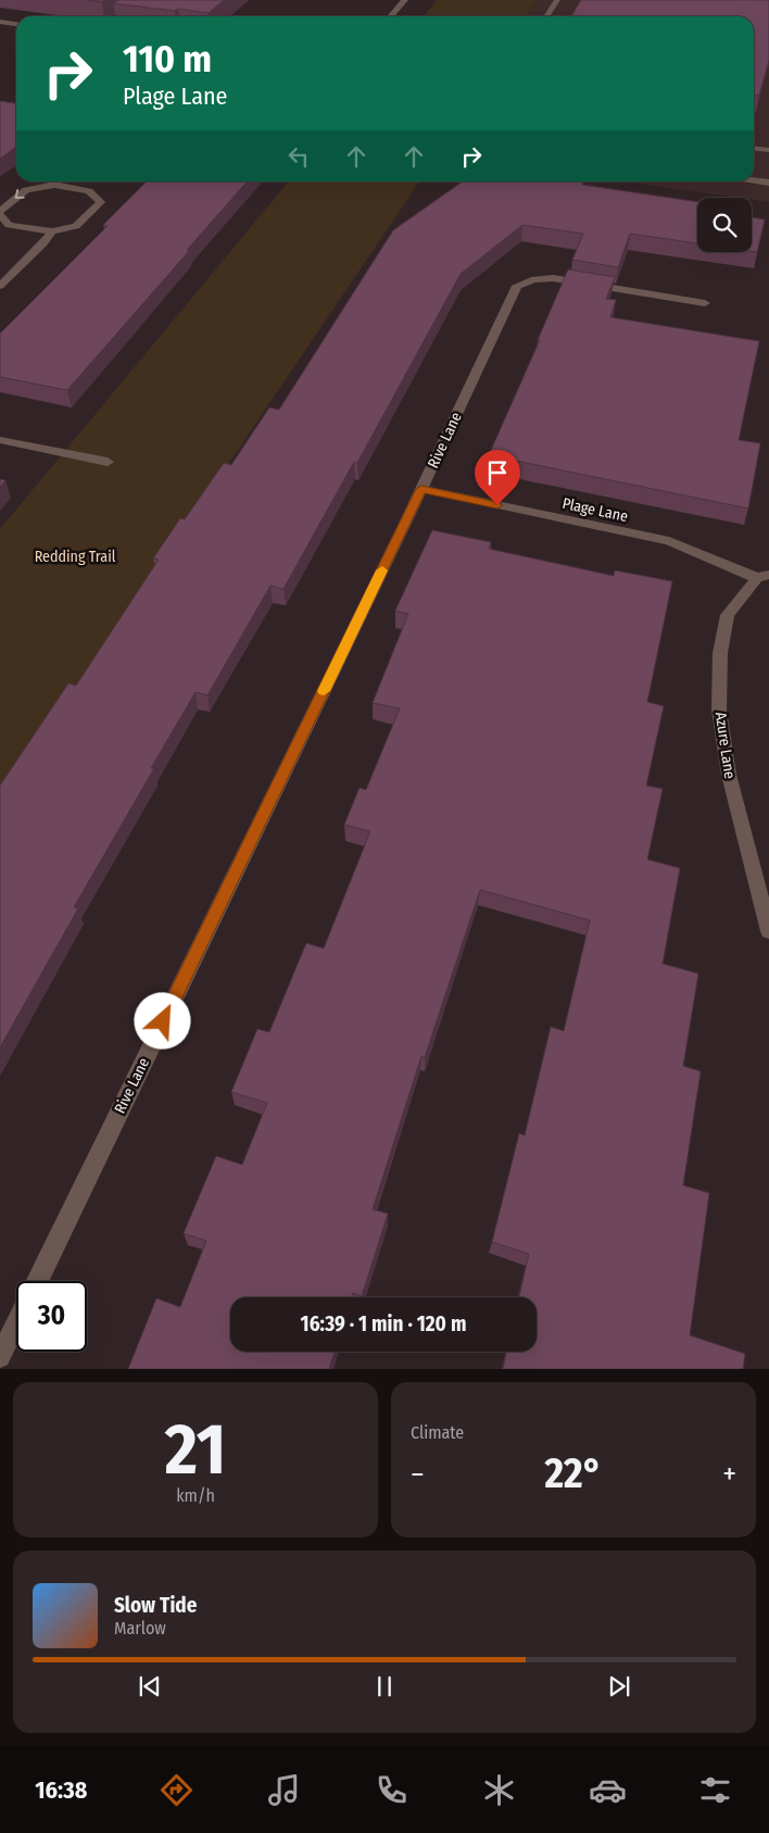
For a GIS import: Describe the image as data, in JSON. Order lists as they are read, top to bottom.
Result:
{
  "streets": {
    "street": ["Rive Lane", "Plage Lane", "Azure Lane"]
  },
  "crossings": [
    ["Rive Lane", "Plage Lane"],
    ["Plage Lane", "Azure Lane"]
  ],
  "parks": ["Redding Trail"],
  "page": {
    "turn": ["110 m", "Plage Lane"],
    "limit": "30",
    "trip": "16:39 · 1 min · 120 m",
    "tile": [
      ["21", "km/h"],
      "Climate"
    ],
    "heat": ["−", "22°", "+"],
    "song": ["Slow Tide", "Marlow"],
    "tabs": "16:38"
  }
}
